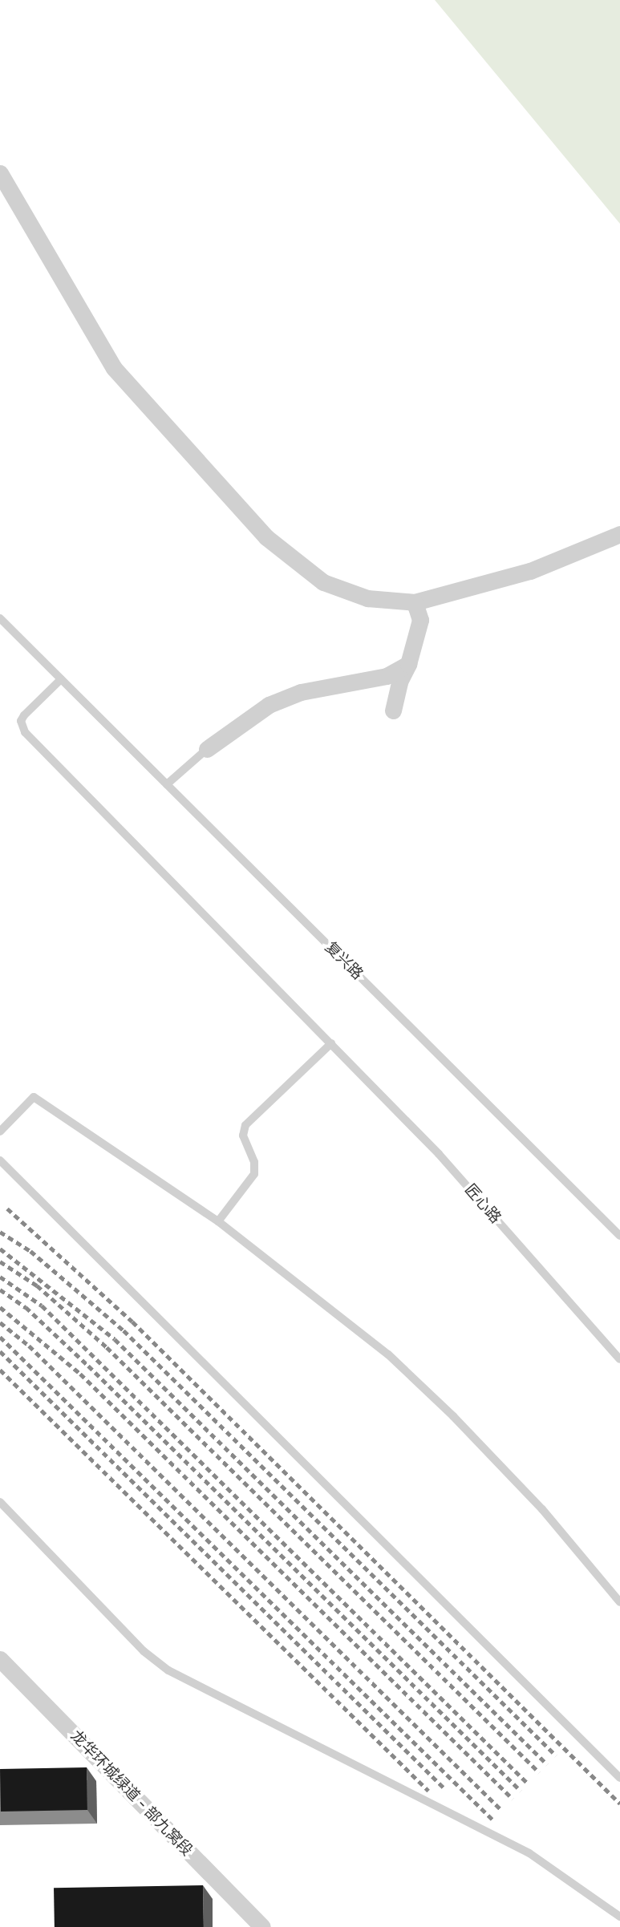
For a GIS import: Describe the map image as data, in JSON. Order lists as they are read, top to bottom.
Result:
{
  "streets": {
    "street": ["龙华环城绿道 - 部九窝段"],
    "lane": ["复兴路", "匠心路"]
  },
  "crossings": [
    ["复兴路", "匠心路"]
  ]
}
